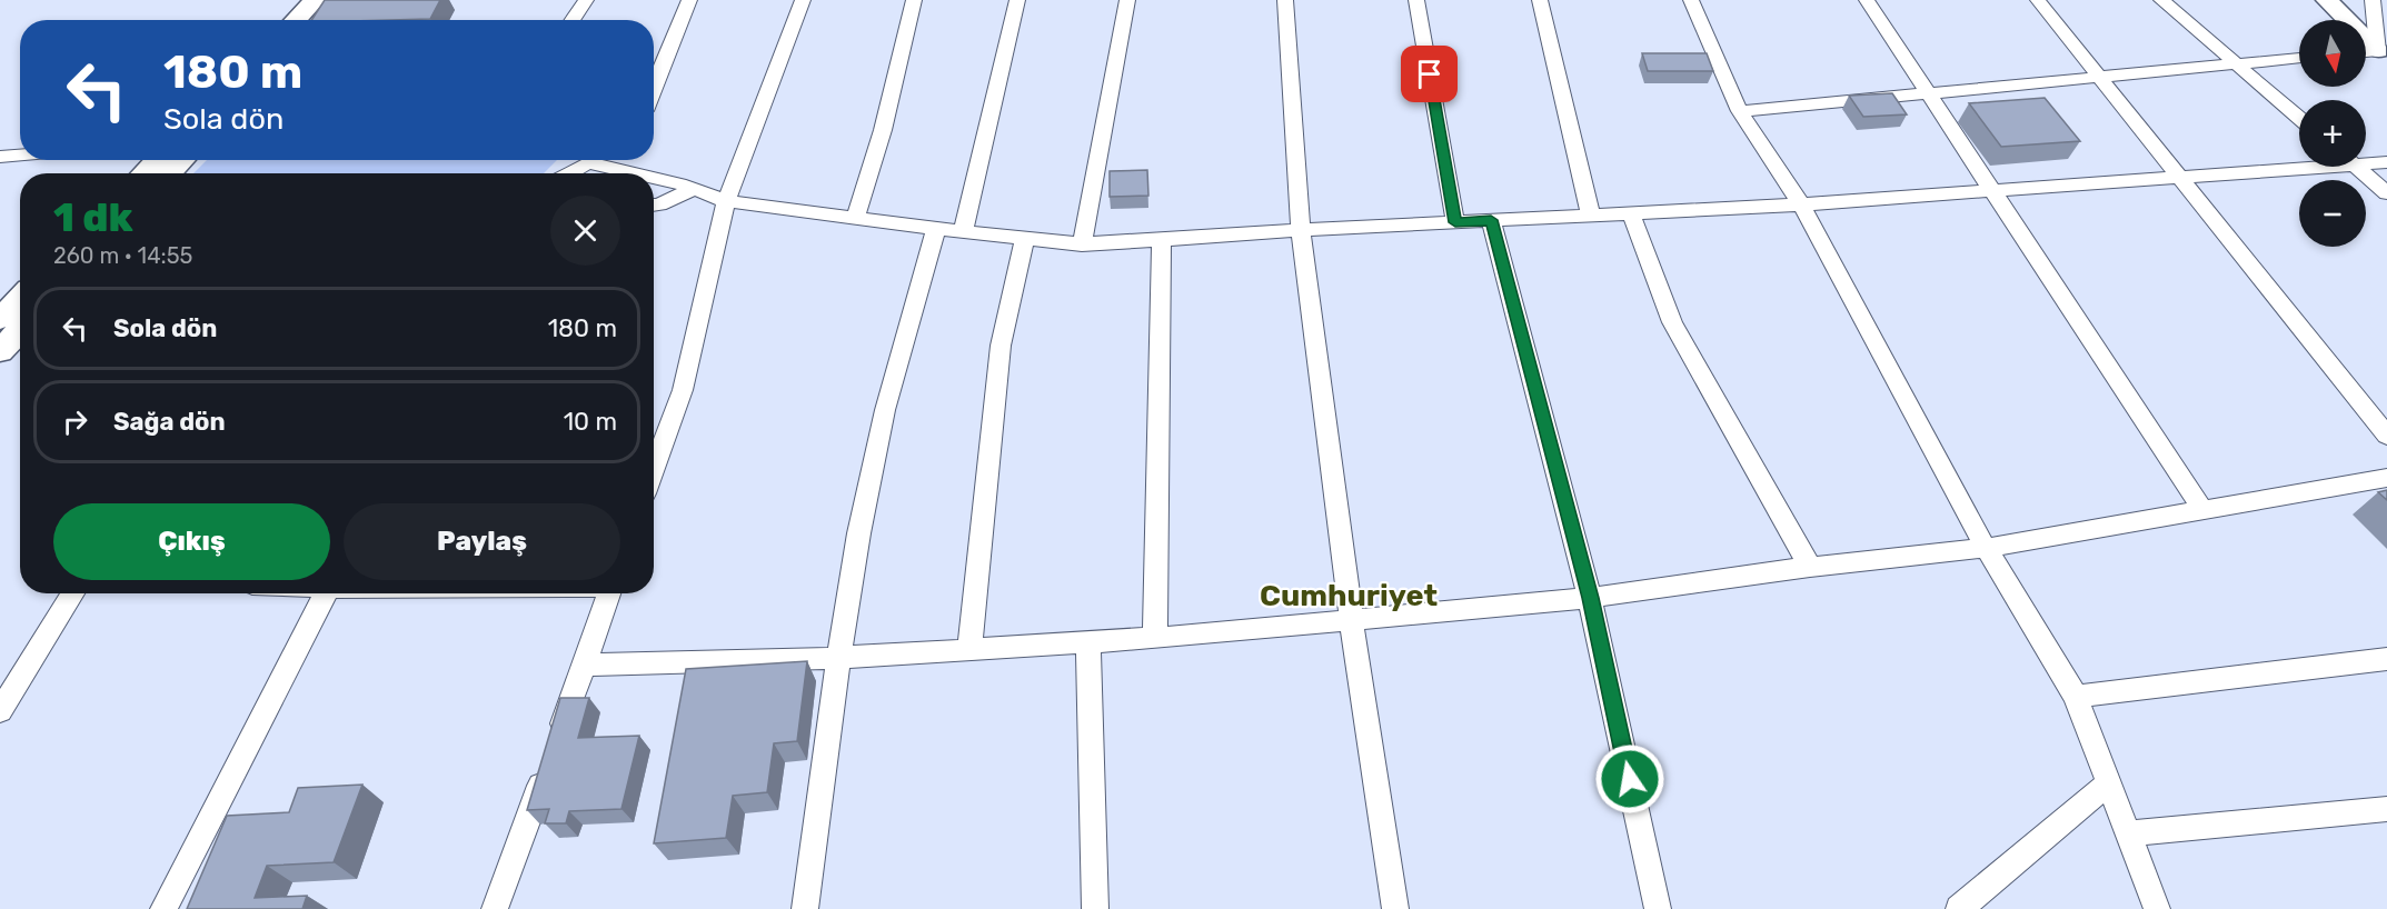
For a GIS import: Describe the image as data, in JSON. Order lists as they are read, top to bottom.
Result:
{
  "districts": ["Cumhuriyet"],
  "north": "bottom",
  "page": {
    "map_buttons": ["+", "−"],
    "turn": ["180 m", "Sola dön"],
    "heading": ["1 dk", "260 m · 14:55"],
    "list": [
      {
        "name": "Sola dön",
        "value": "180 m"
      },
      {
        "name": "Sağa dön",
        "value": "10 m"
      }
    ],
    "buttons": ["Çıkış", "Paylaş"]
  }
}
